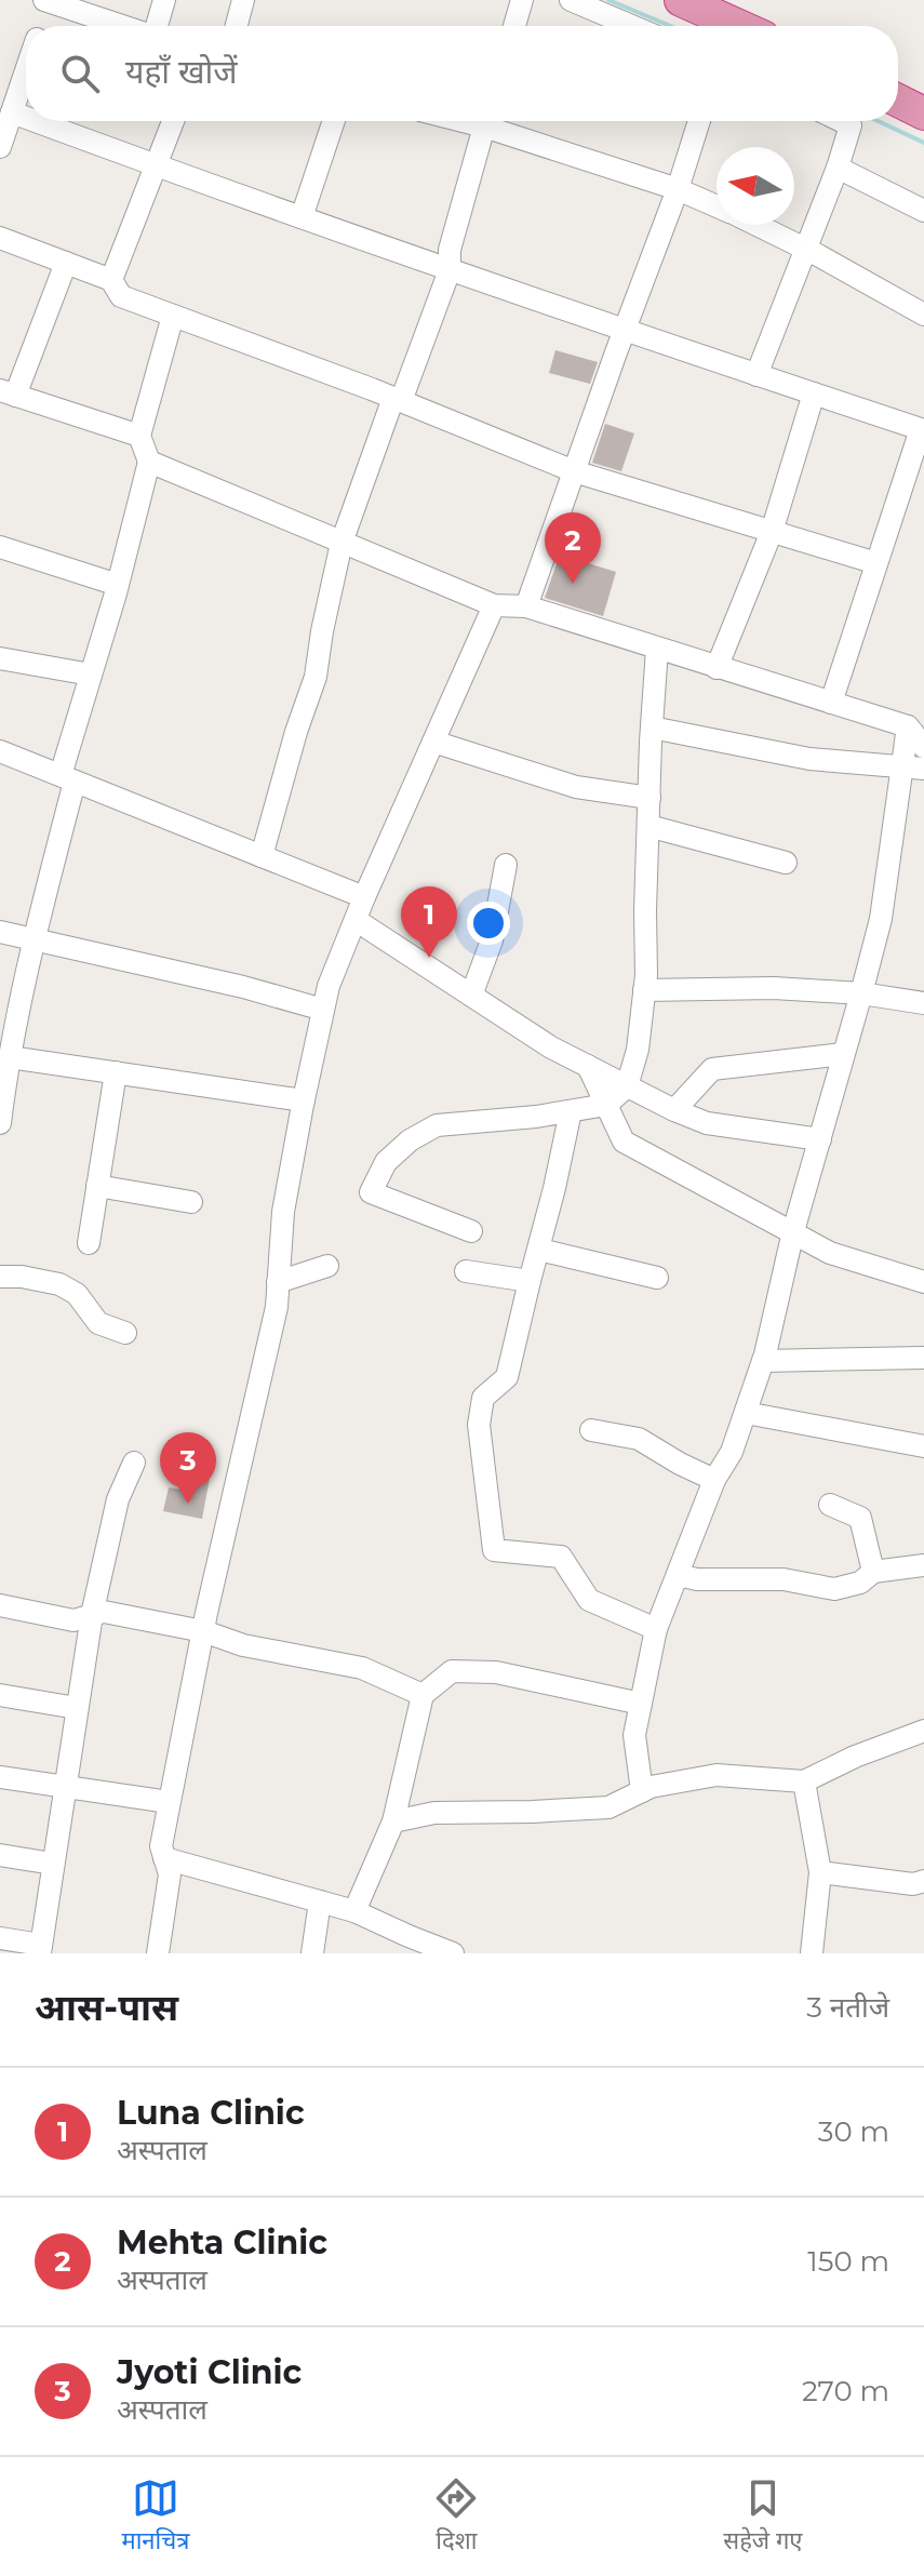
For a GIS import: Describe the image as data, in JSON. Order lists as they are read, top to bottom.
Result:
{
  "north": "left",
  "page": {
    "search": "यहाँ खोजें",
    "pins": ["2", "1", "3"],
    "heading": ["आस-पास", "3 नतीजे"],
    "list": [
      {
        "mark": "1",
        "name": "Luna Clinic",
        "note": "अस्पताल",
        "value": "30 m"
      },
      {
        "mark": "2",
        "name": "Mehta Clinic",
        "note": "अस्पताल",
        "value": "150 m"
      },
      {
        "mark": "3",
        "name": "Jyoti Clinic",
        "note": "अस्पताल",
        "value": "270 m"
      }
    ],
    "nav": ["मानचित्र", "दिशा", "सहेजे गए"]
  }
}
